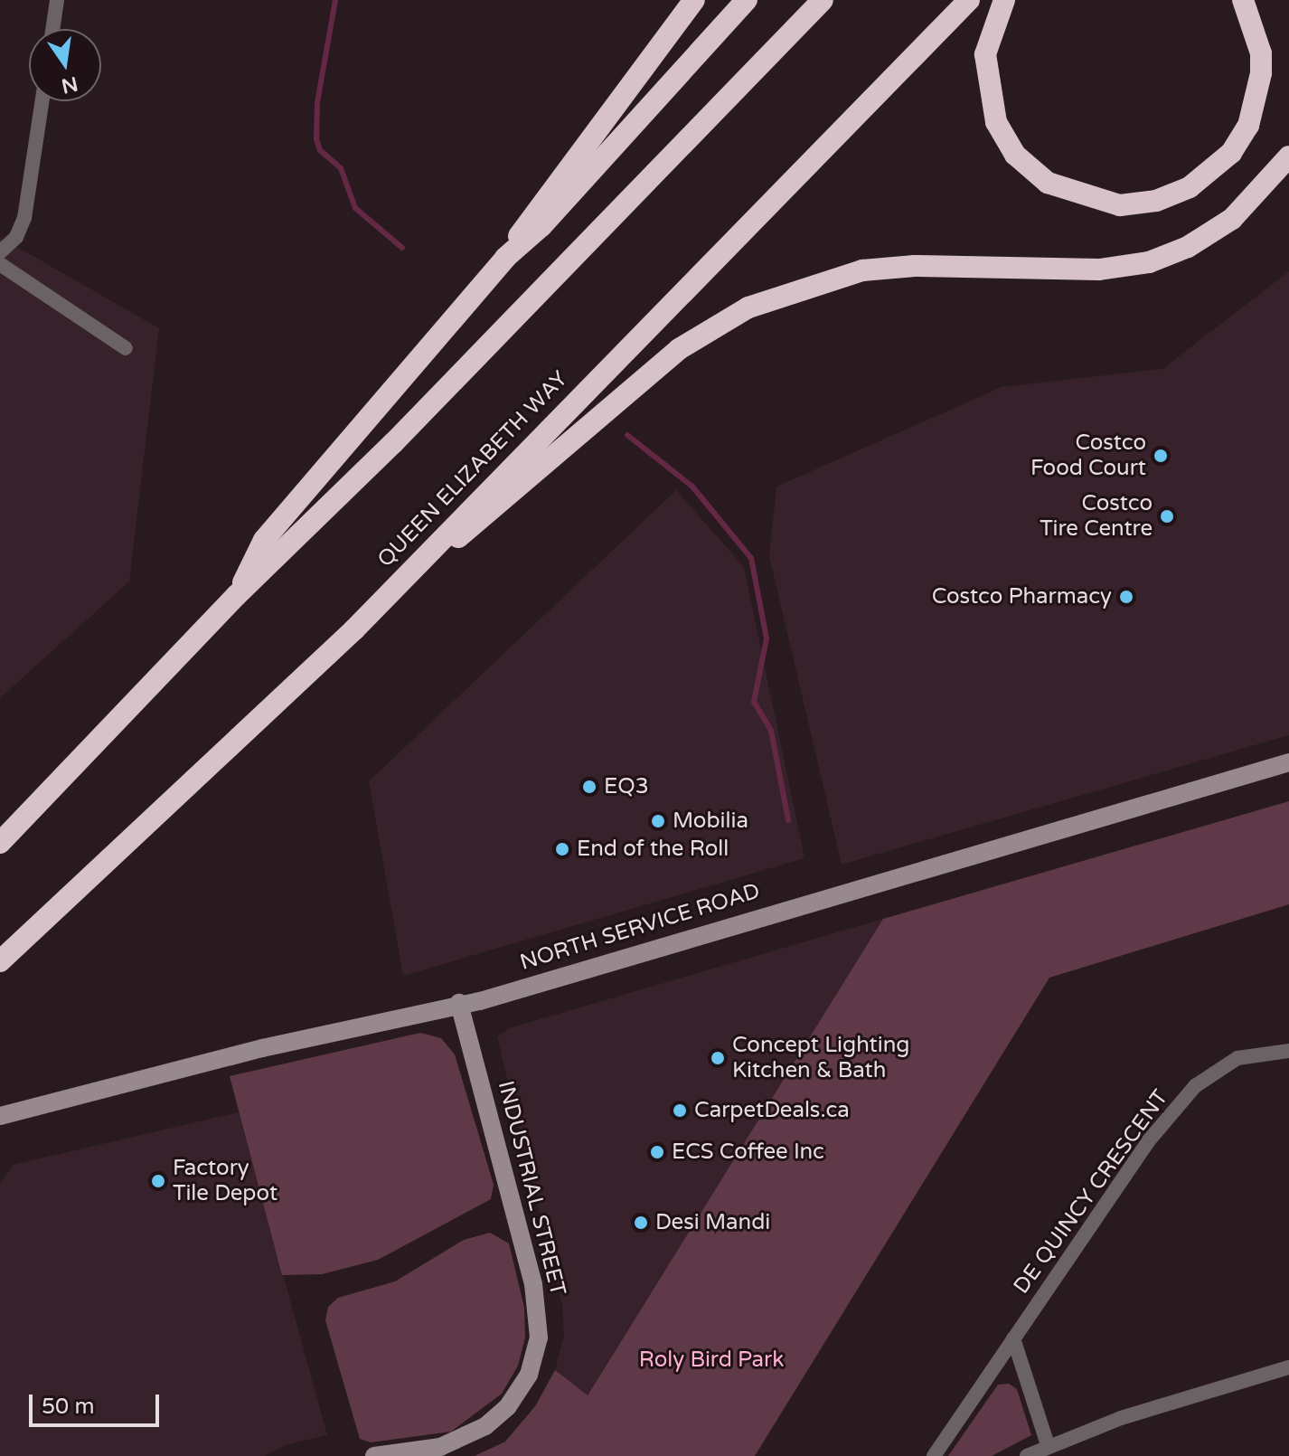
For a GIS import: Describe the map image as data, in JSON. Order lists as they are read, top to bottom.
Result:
{
  "streets": {
    "highway": ["QUEEN ELIZABETH WAY"],
    "street": ["NORTH SERVICE ROAD", "INDUSTRIAL STREET", "DE QUINCY CRESCENT"]
  },
  "crossings": [
    ["NORTH SERVICE ROAD", "INDUSTRIAL STREET"]
  ],
  "parks": ["Roly Bird Park"],
  "places": [
    "Costco Food Court",
    "Costco Tire Centre",
    "Costco Pharmacy",
    "EQ3",
    "Mobilia",
    "End of the Roll",
    "Concept Lighting Kitchen & Bath",
    "CarpetDeals.ca",
    "ECS Coffee Inc",
    "Factory Tile Depot",
    "Desi Mandi"
  ],
  "scale_bar": "50 m",
  "north": "bottom"
}
